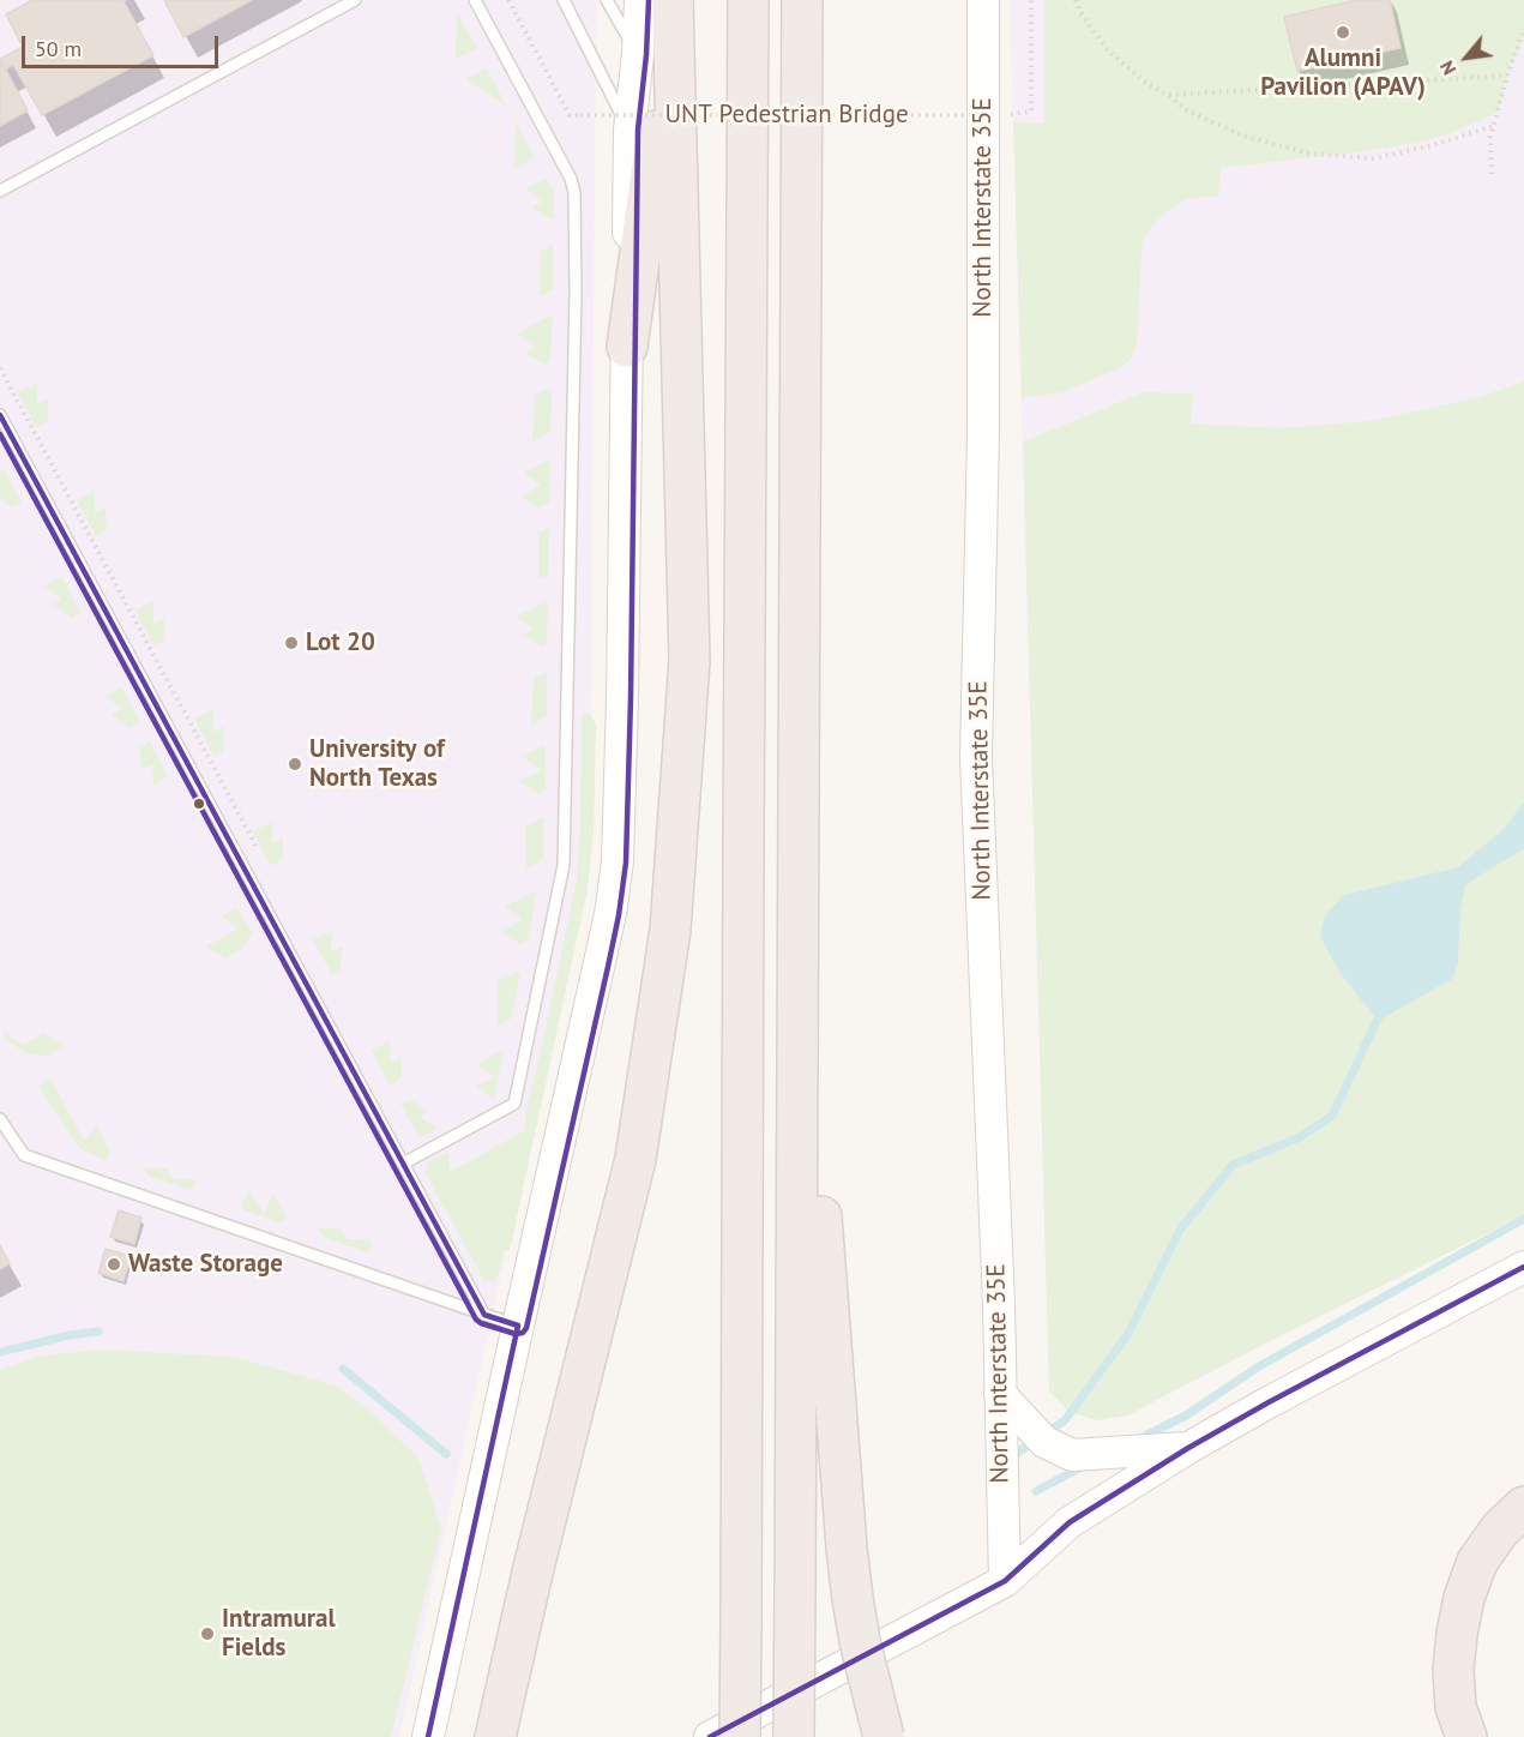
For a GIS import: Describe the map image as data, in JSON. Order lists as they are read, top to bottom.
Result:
{
  "streets": {
    "main road": ["North Interstate 35E"],
    "path": ["UNT Pedestrian Bridge"]
  },
  "places": [
    "Alumni Pavilion (APAV)",
    "Lot 20",
    "University of North Texas",
    "Waste Storage",
    "Intramural Fields"
  ],
  "scale_bar": "50 m",
  "north": "bottom left"
}
